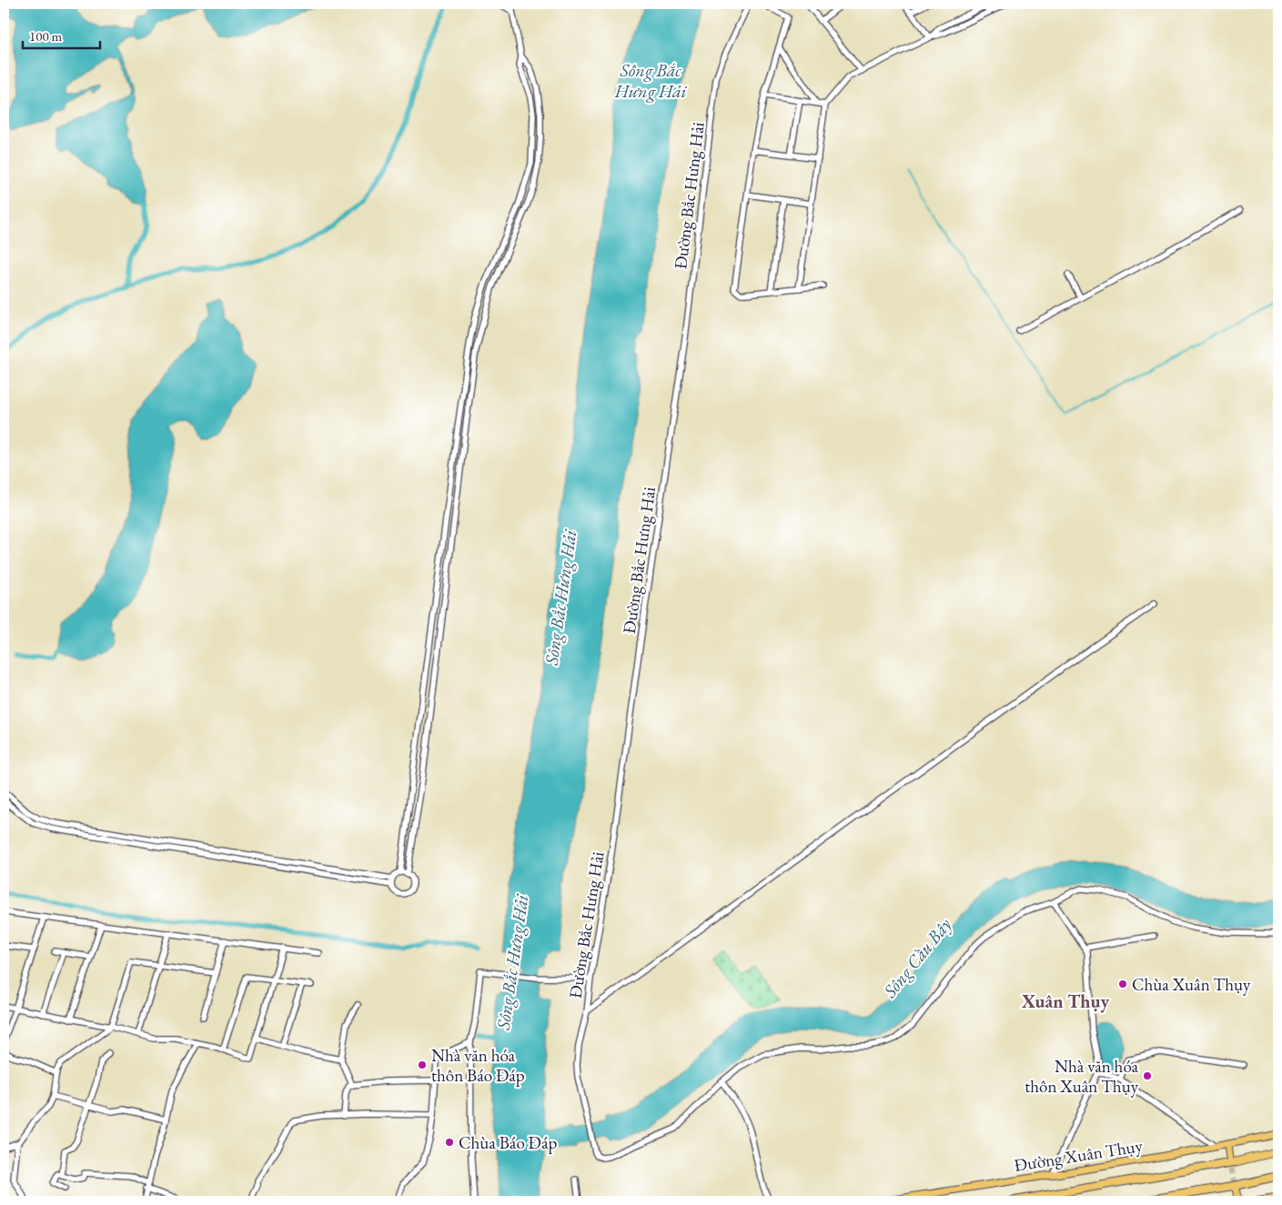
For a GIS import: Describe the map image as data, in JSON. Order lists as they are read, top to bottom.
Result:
{
  "streets": {
    "main road": ["Đường Xuân Thụy"],
    "street": ["Đường Bắc Hưng Hải"]
  },
  "districts": ["Xuân Thụy"],
  "water": ["Sông Bắc Hưng Hải", "Sông Cầu Bây"],
  "places": [
    "Chùa Xuân Thụy",
    "Nhà văn hóa thôn Báo Đáp",
    "Nhà văn hóa thôn Xuân Thụy",
    "Chùa Báo Đáp"
  ],
  "scale_bar": "100 m"
}
